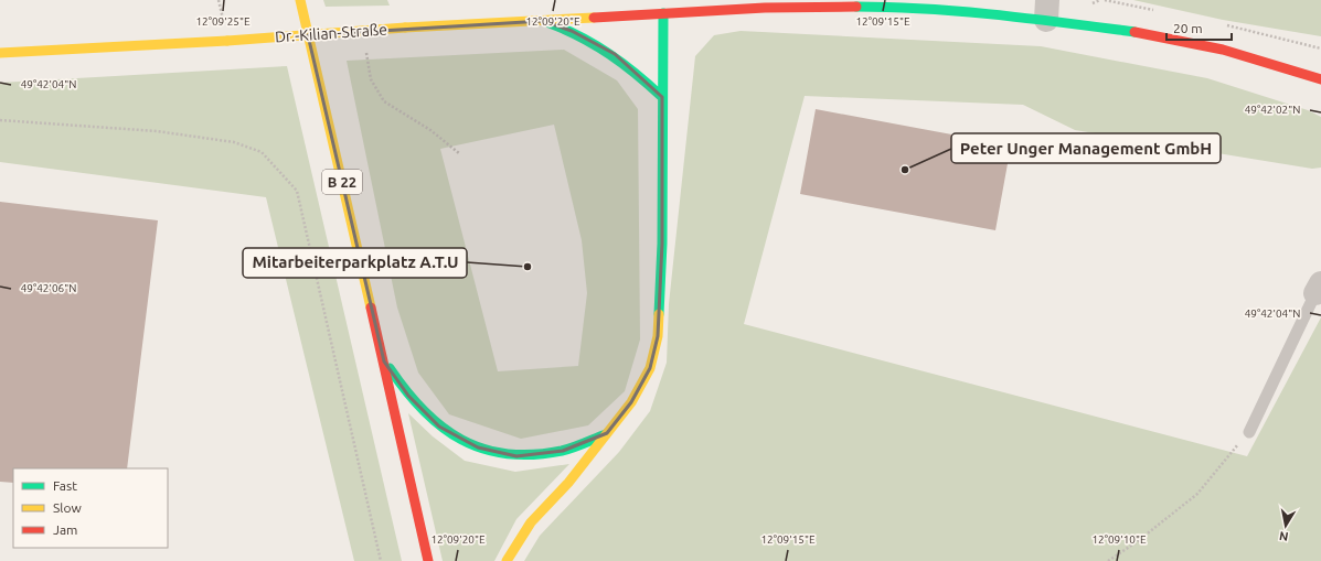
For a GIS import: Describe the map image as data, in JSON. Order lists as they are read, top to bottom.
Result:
{
  "streets": {
    "main road": ["Dr.-Kilian-Straße", "B 22"]
  },
  "places": ["Peter Unger Management GmbH", "Mitarbeiterparkplatz A.T.U"],
  "legend": ["Fast", "Slow", "Jam"],
  "scale_bar": "20 m",
  "north": "bottom",
  "coordinates": [
    "12°09'25\"E",
    "12°09'20\"E",
    "12°09'15\"E",
    "49°42'04\"N",
    "49°42'02\"N",
    "49°42'06\"N",
    "12°09'10\"E"
  ]
}
